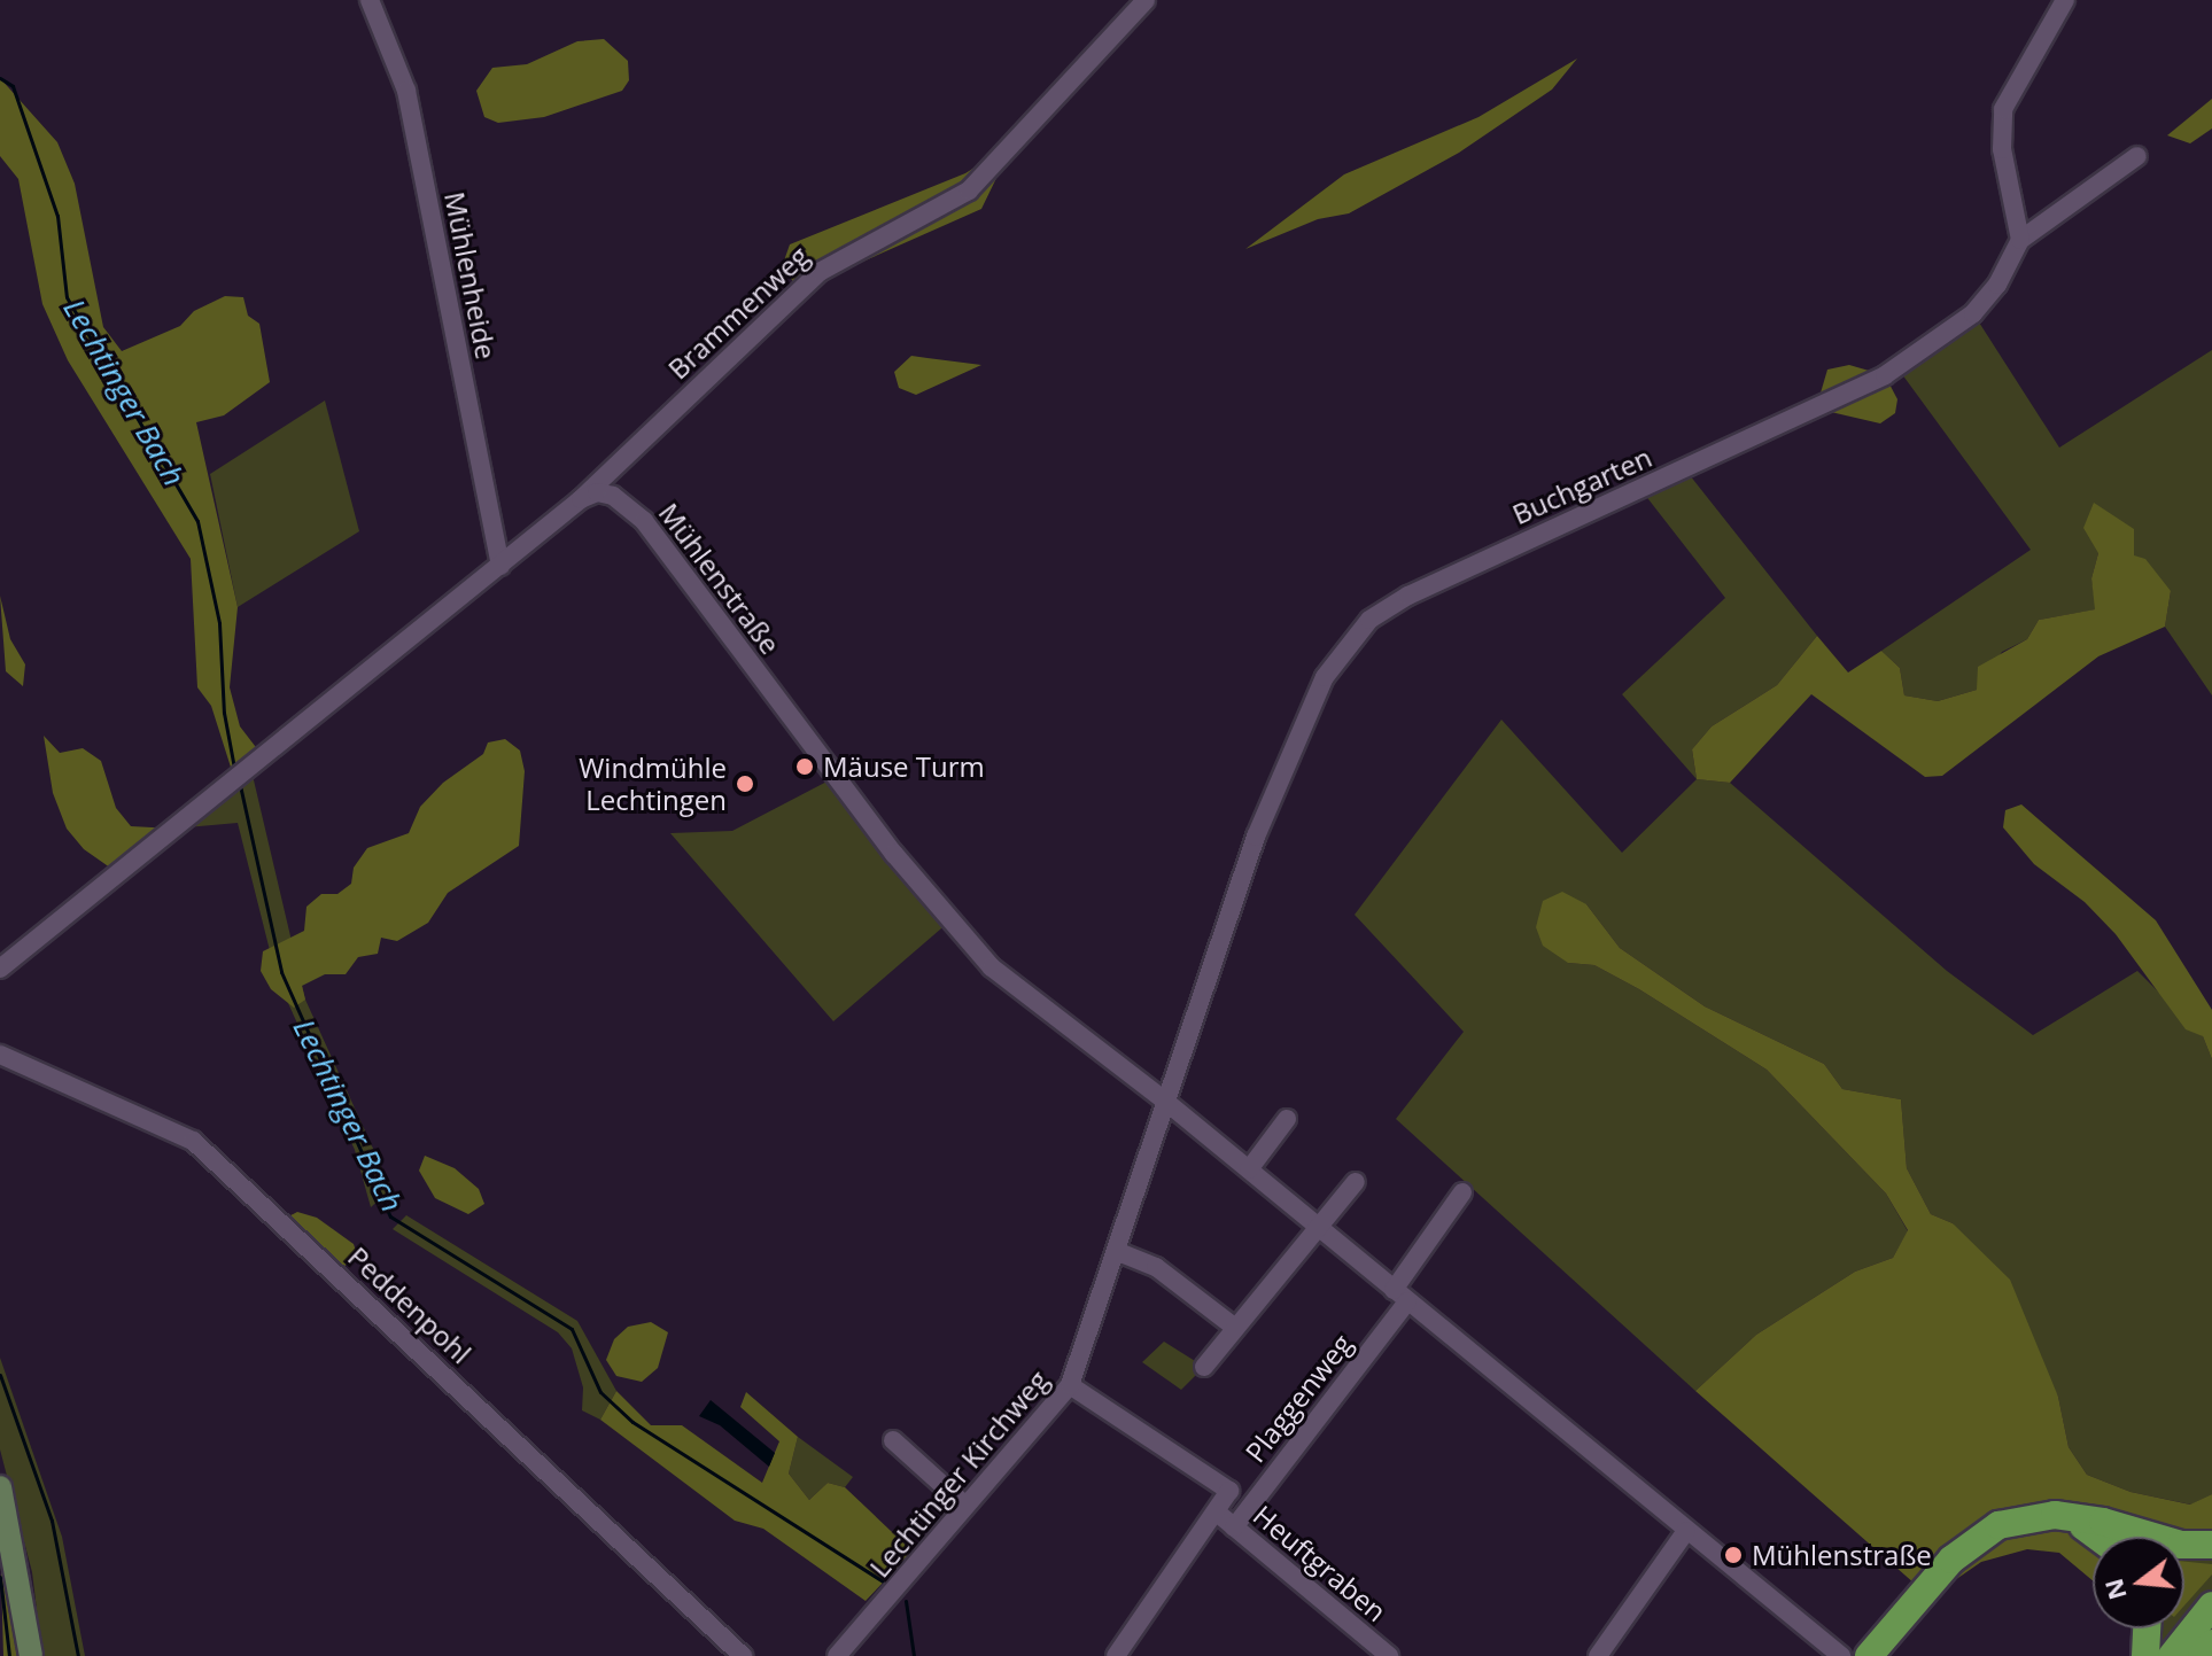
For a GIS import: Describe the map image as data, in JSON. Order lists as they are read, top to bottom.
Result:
{
  "streets": {
    "street": [
      "Mühlenheide",
      "Brammenweg",
      "Buchgarten",
      "Mühlenstraße",
      "Peddenpohl",
      "Plaggenweg",
      "Lechtinger Kirchweg",
      "Heuftgraben"
    ]
  },
  "crossings": [
    ["Brammenweg", "Mühlenstraße"],
    ["Buchgarten", "Mühlenstraße"],
    ["Buchgarten", "Lechtinger Kirchweg"],
    ["Mühlenstraße", "Plaggenweg"],
    ["Mühlenstraße", "Lechtinger Kirchweg"],
    ["Plaggenweg", "Lechtinger Kirchweg"],
    ["Plaggenweg", "Heuftgraben"]
  ],
  "water": ["Lechtinger Bach"],
  "places": ["Mäuse Turm", "Windmühle Lechtingen", "Mühlenstraße"],
  "north": "left"
}
